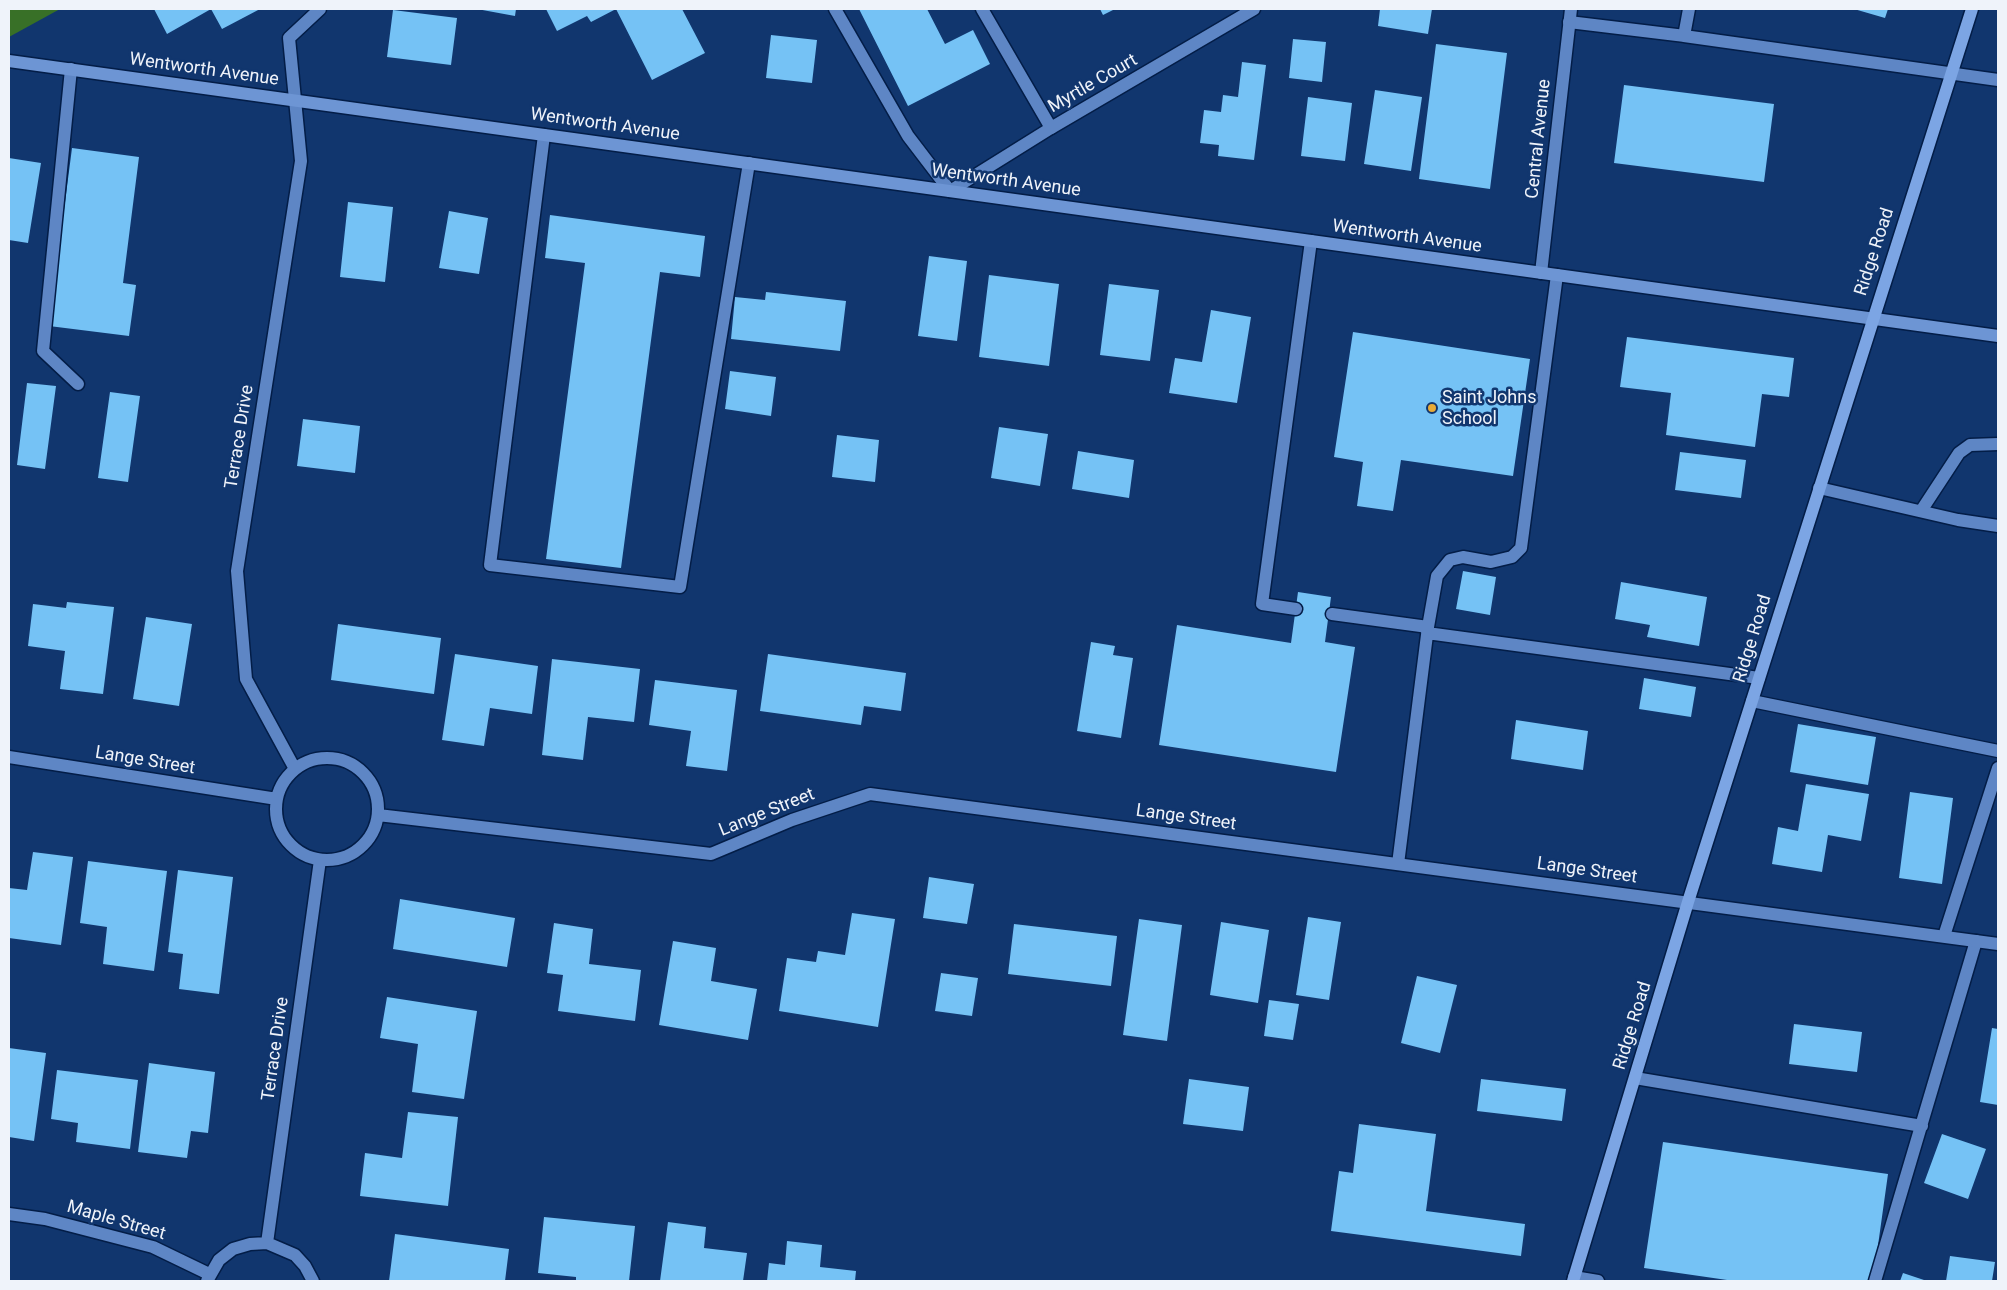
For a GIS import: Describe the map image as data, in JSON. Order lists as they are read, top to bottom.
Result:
{
  "streets": {
    "main road": ["Ridge Road"],
    "street": [
      "Wentworth Avenue",
      "Myrtle Court",
      "Central Avenue",
      "Terrace Drive",
      "Lange Street",
      "Maple Street"
    ]
  },
  "crossings": [
    ["Wentworth Avenue", "Myrtle Court"],
    ["Wentworth Avenue", "Central Avenue"],
    ["Wentworth Avenue", "Ridge Road"],
    ["Wentworth Avenue", "Terrace Drive"],
    ["Ridge Road", "Lange Street"],
    ["Terrace Drive", "Lange Street"]
  ],
  "places": ["Saint Johns School"]
}
